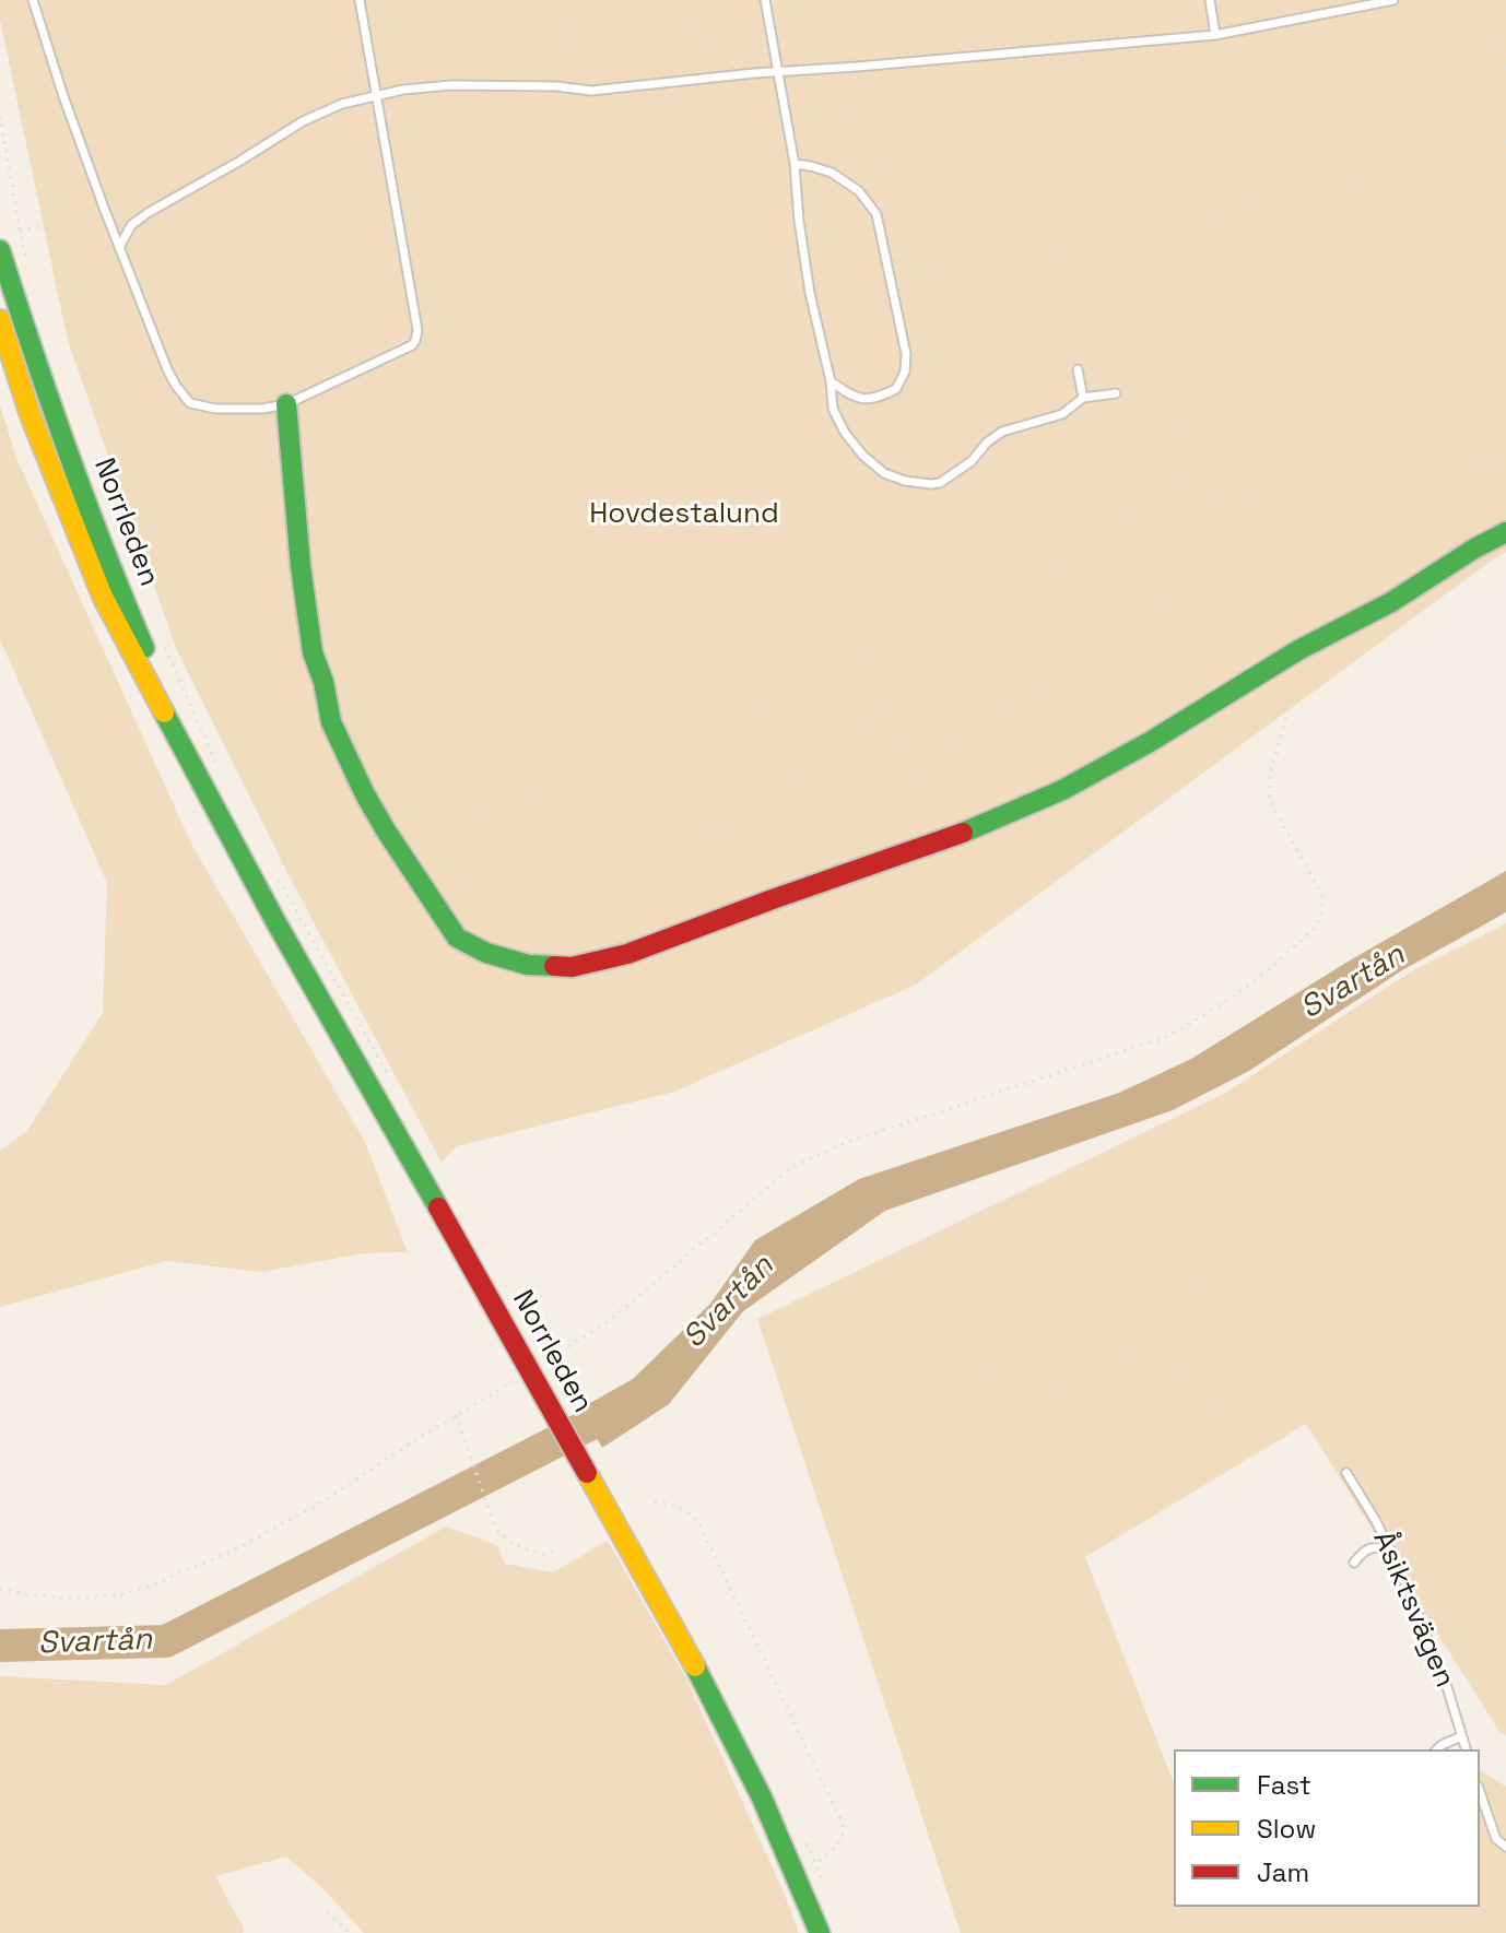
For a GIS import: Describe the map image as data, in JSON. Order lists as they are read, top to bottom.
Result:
{
  "streets": {
    "main road": ["Norrleden"],
    "lane": ["Åsiktsvägen"]
  },
  "water": ["Svartån"],
  "parks": ["Hovdestalund"],
  "legend": ["Fast", "Slow", "Jam"]
}
